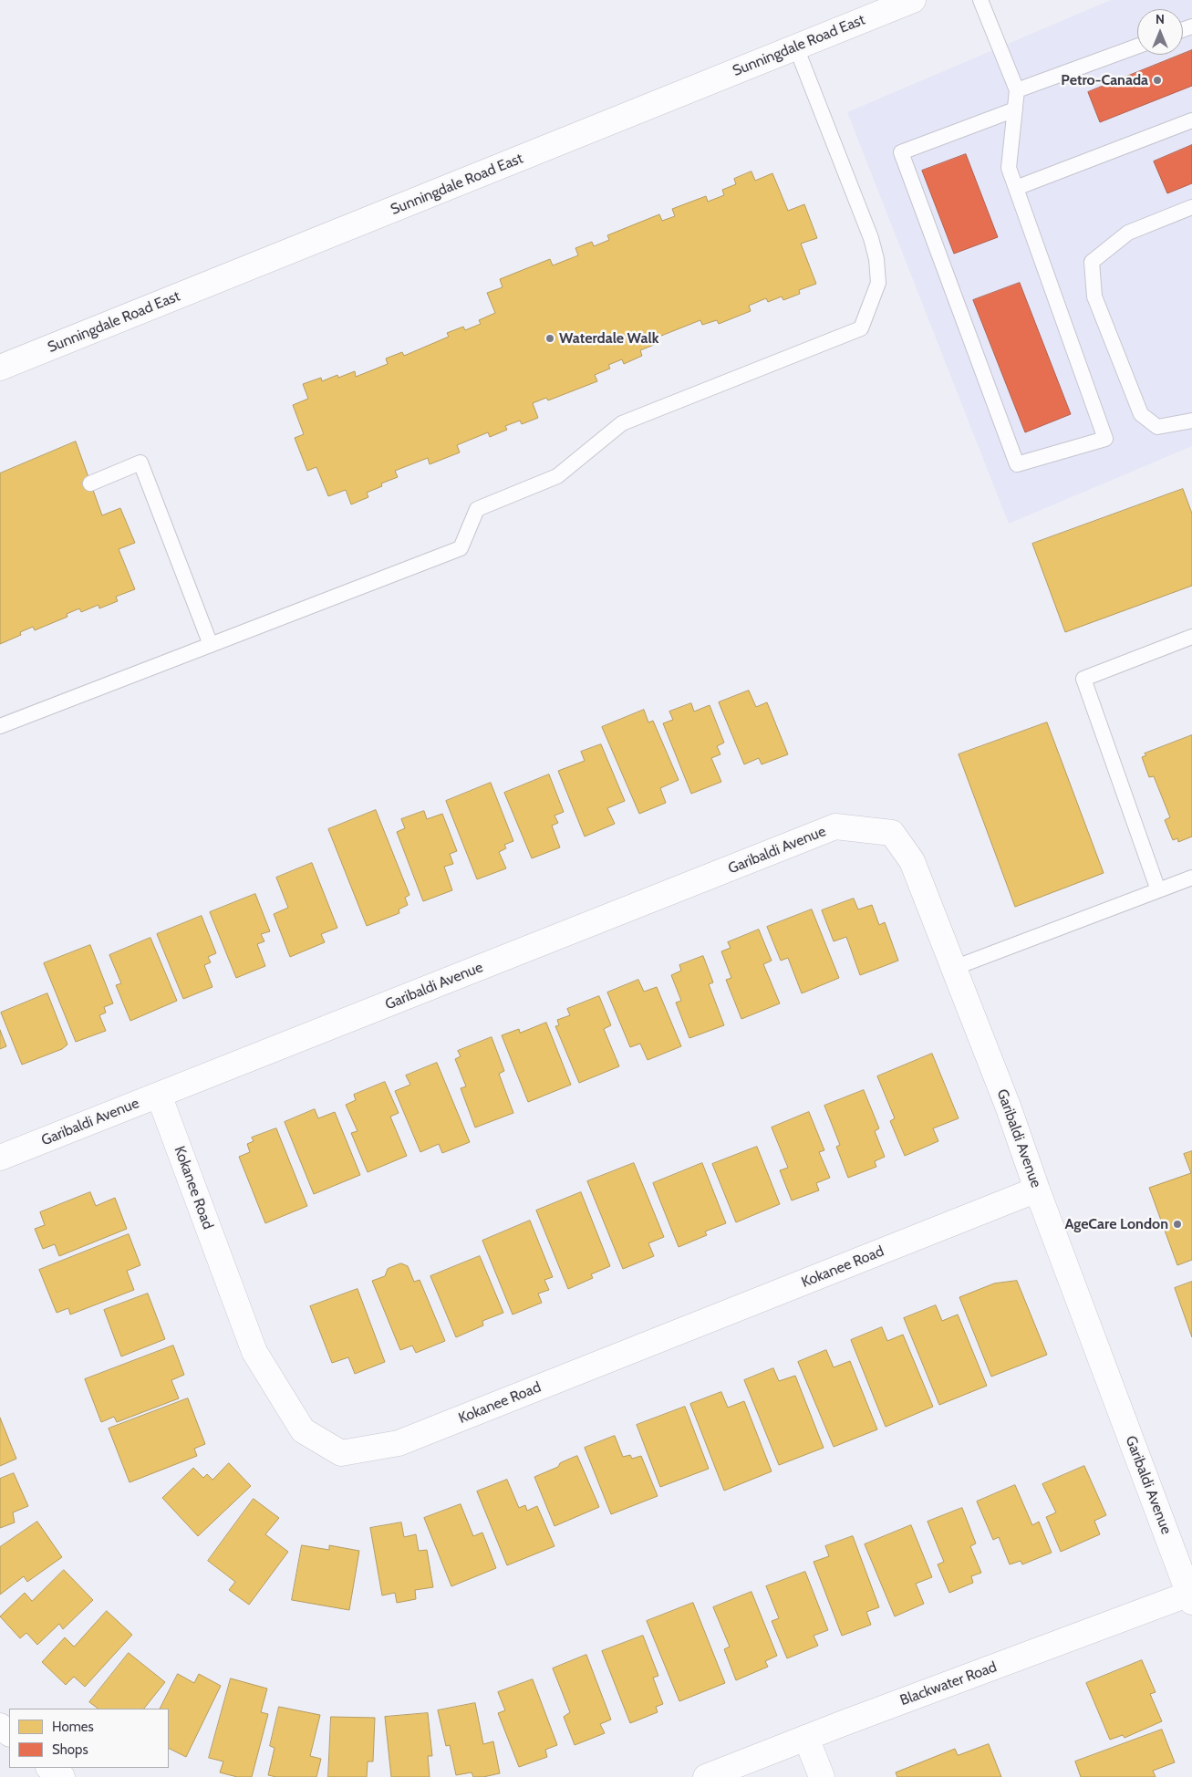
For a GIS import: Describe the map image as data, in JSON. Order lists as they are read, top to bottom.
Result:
{
  "streets": {
    "street": [
      "Sunningdale Road East",
      "Garibaldi Avenue",
      "Kokanee Road",
      "Blackwater Road"
    ]
  },
  "crossings": [
    ["Garibaldi Avenue", "Kokanee Road"],
    ["Garibaldi Avenue", "Blackwater Road"]
  ],
  "places": ["Petro-Canada", "Waterdale Walk", "AgeCare London"],
  "legend": ["Homes", "Shops"],
  "north": "top"
}
